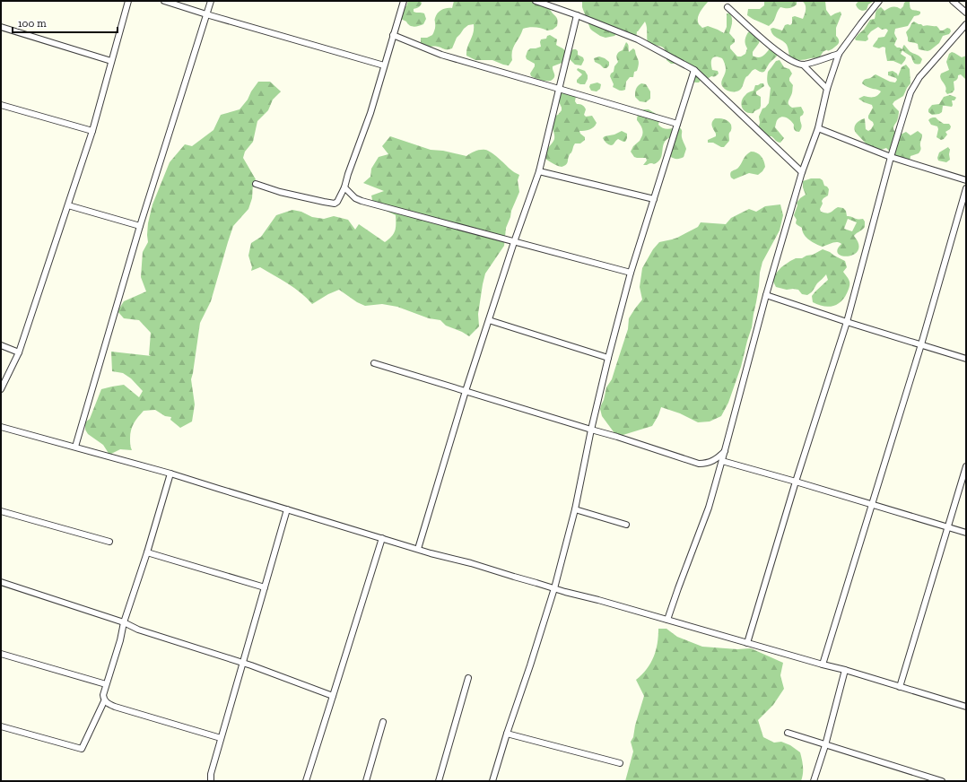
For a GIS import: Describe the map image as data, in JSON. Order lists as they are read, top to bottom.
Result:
{
  "scale_bar": "100 m"
}
